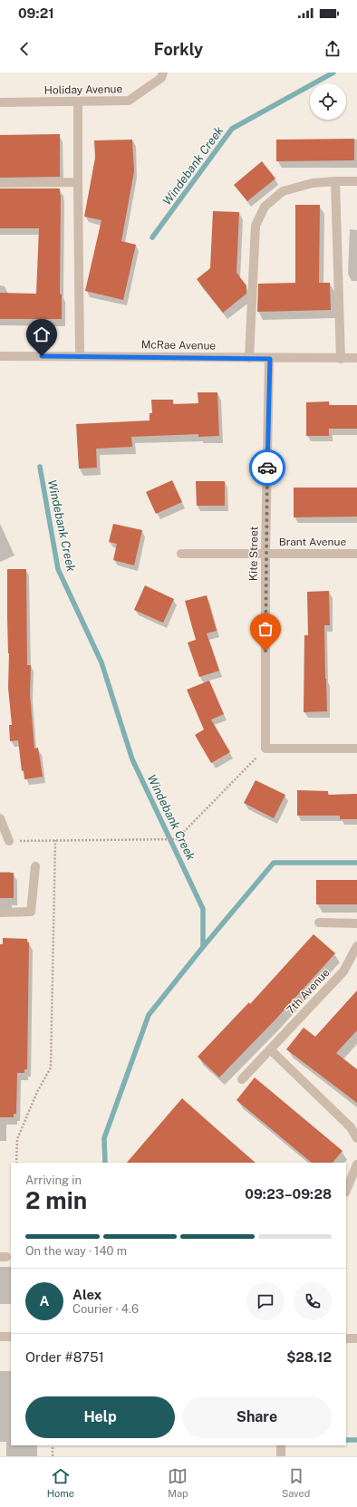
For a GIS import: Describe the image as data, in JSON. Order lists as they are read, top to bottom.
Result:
{
  "streets": {
    "street": [
      "Holiday Avenue",
      "McRae Avenue",
      "Brant Avenue",
      "Kite Street",
      "7th Avenue"
    ]
  },
  "crossings": [
    ["McRae Avenue", "Kite Street"],
    ["Brant Avenue", "Kite Street"]
  ],
  "water": ["Windebank Creek"],
  "page": {
    "status": "09:21",
    "header": "Forkly",
    "heading": ["2 min", "Arriving in", "09:23–09:28"],
    "panel": [
      "Alex",
      "Courier · 4.6",
      "Order #8751",
      "$28.12"
    ],
    "bar": "On the way · 140 m",
    "round": "A",
    "buttons": ["Help", "Share"],
    "tabs": ["Home", "Map", "Saved"]
  }
}
